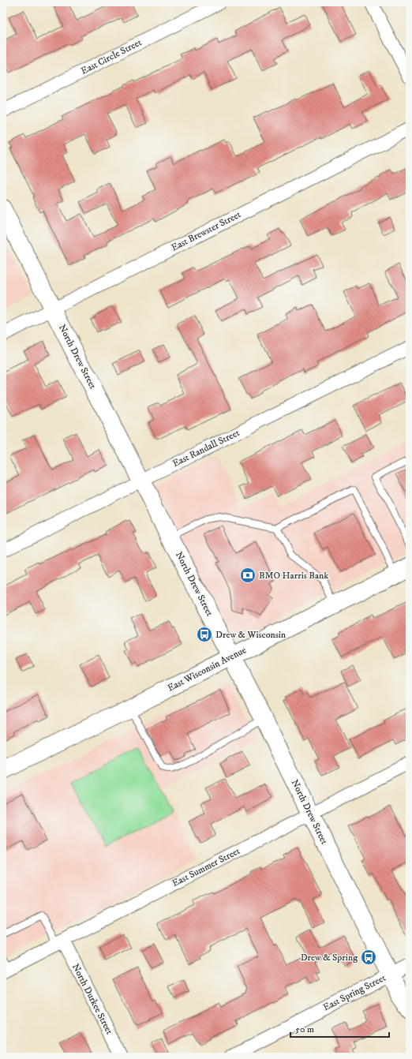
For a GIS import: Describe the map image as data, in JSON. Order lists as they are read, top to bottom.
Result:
{
  "streets": {
    "street": [
      "East Circle Street",
      "East Brewster Street",
      "North Drew Street",
      "East Randall Street",
      "East Wisconsin Avenue",
      "East Summer Street",
      "East Spring Street",
      "North Durkee Street"
    ]
  },
  "crossings": [
    ["East Brewster Street", "North Drew Street"],
    ["North Drew Street", "East Randall Street"],
    ["North Drew Street", "East Wisconsin Avenue"],
    ["North Drew Street", "East Summer Street"],
    ["North Drew Street", "East Spring Street"],
    ["East Summer Street", "North Durkee Street"]
  ],
  "places": {
    "bank": ["BMO Harris Bank"],
    "bus stop": ["Drew & Wisconsin", "Drew & Spring"]
  },
  "scale_bar": "50 m"
}
